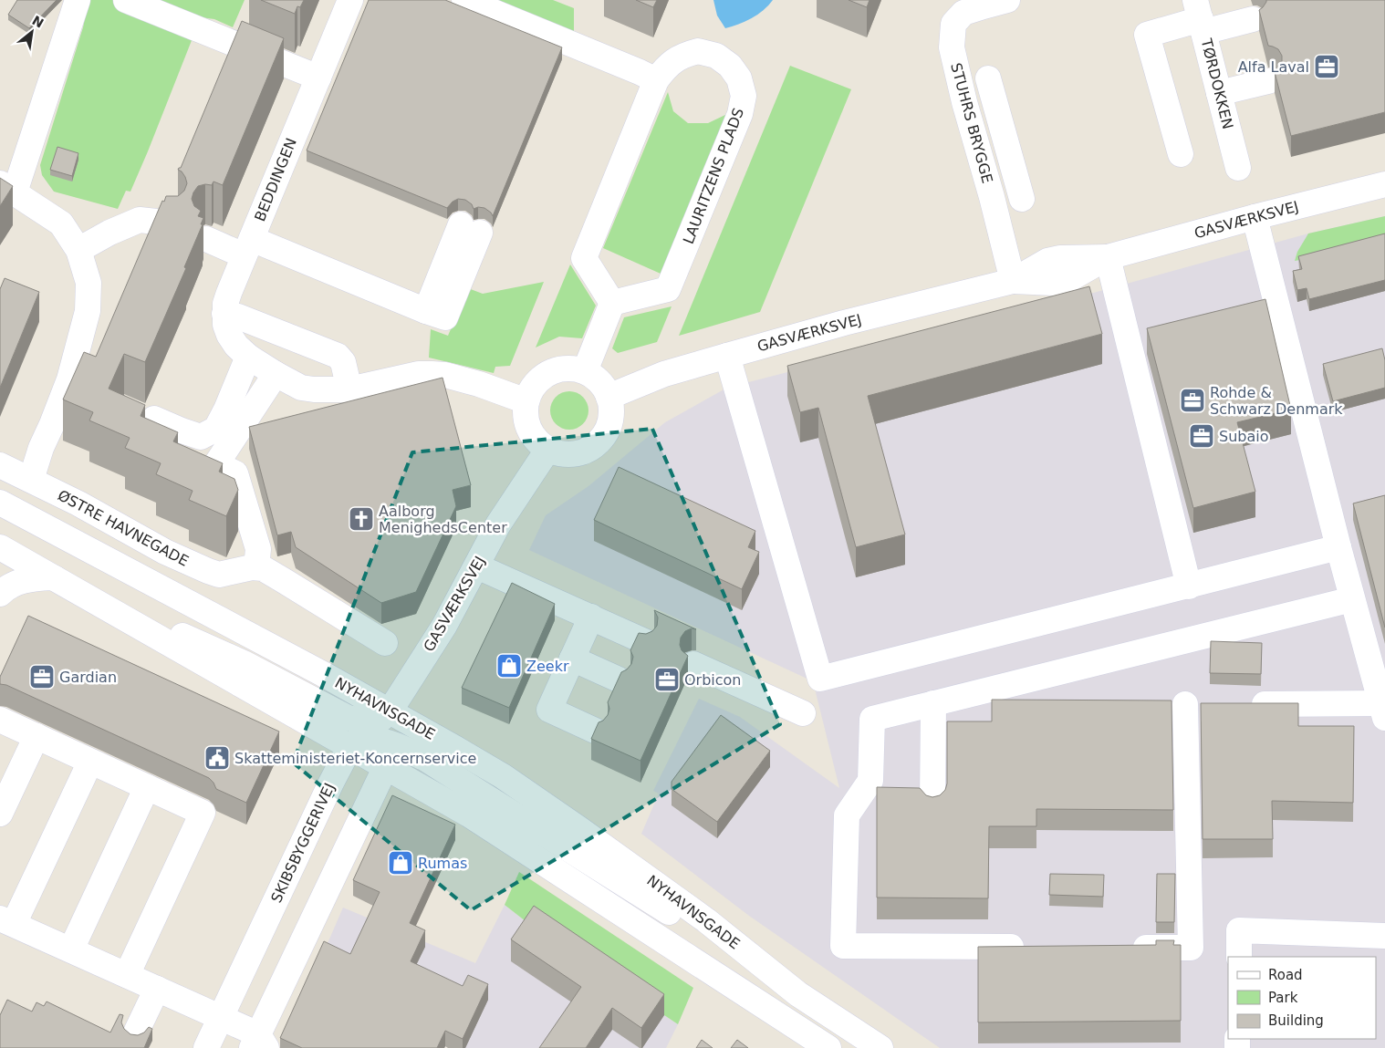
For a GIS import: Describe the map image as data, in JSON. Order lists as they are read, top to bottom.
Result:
{
  "streets": {
    "street": [
      "TØRDOKKEN",
      "STUHRS BRYGGE",
      "LAURITZENS PLADS",
      "BEDDINGEN",
      "GASVÆRKSVEJ",
      "ØSTRE HAVNEGADE",
      "NYHAVNSGADE",
      "SKIBSBYGGERIVEJ"
    ]
  },
  "crossings": [
    ["STUHRS BRYGGE", "GASVÆRKSVEJ"],
    ["BEDDINGEN", "GASVÆRKSVEJ"],
    ["GASVÆRKSVEJ", "NYHAVNSGADE"],
    ["GASVÆRKSVEJ", "SKIBSBYGGERIVEJ"],
    ["NYHAVNSGADE", "SKIBSBYGGERIVEJ"]
  ],
  "places": {
    "office": [
      "Alfa Laval",
      "Rohde & Schwarz Denmark",
      "Subaio",
      "Gardian",
      "Orbicon"
    ],
    "church": ["Aalborg MenighedsCenter"],
    "shop": ["Zeekr", "Rumas"],
    "public building": ["Skatteministeriet-Koncernservice"]
  },
  "legend": ["Road", "Park", "Building"],
  "north": "top right"
}
